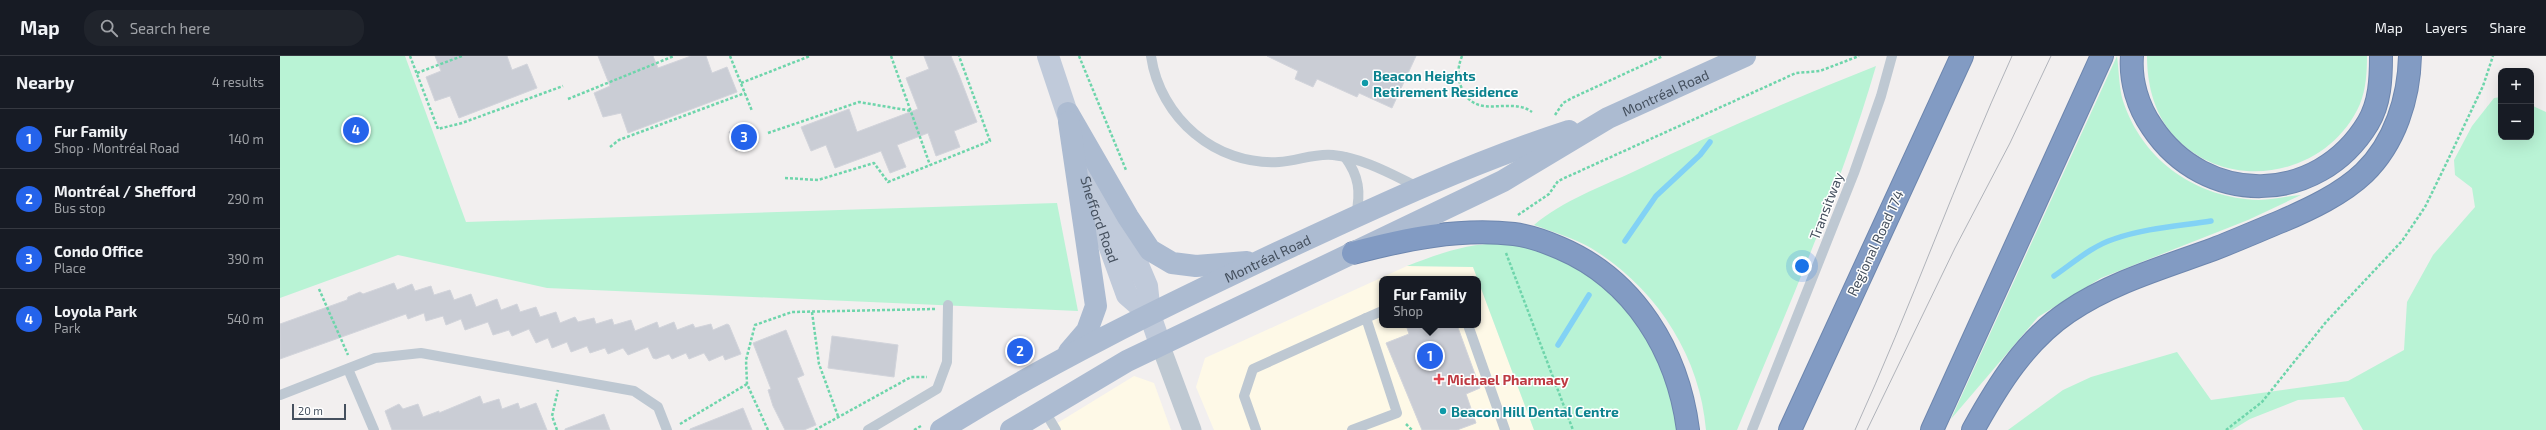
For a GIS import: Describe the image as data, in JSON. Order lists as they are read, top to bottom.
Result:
{
  "streets": {
    "highway": ["Regional Road 174"],
    "main road": ["Montréal Road"],
    "street": ["Shefford Road"],
    "lane": ["Transitway"]
  },
  "crossings": [
    ["Montréal Road", "Shefford Road"]
  ],
  "places": {
    "other": ["Beacon Heights Retirement Residence", "Beacon Hill Dental Centre"],
    "health": ["Michael Pharmacy"]
  },
  "scale_bar": "20 m",
  "page": {
    "header": "Map",
    "search": "Search here",
    "nav": ["Map", "Layers", "Share"],
    "heading": ["Nearby", "4 results"],
    "map_buttons": ["+", "−"],
    "list": [
      {
        "mark": "1",
        "name": "Fur Family",
        "note": "Shop · Montréal Road",
        "value": "140 m"
      },
      {
        "mark": "2",
        "name": "Montréal / Shefford",
        "note": "Bus stop",
        "value": "290 m"
      },
      {
        "mark": "3",
        "name": "Condo Office",
        "note": "Place",
        "value": "390 m"
      },
      {
        "mark": "4",
        "name": "Loyola Park",
        "note": "Park",
        "value": "540 m"
      }
    ],
    "pins": [
      "4",
      "3",
      "2",
      "1"
    ],
    "popup": ["Fur Family", "Shop"],
    "scale": "20 m"
  }
}
